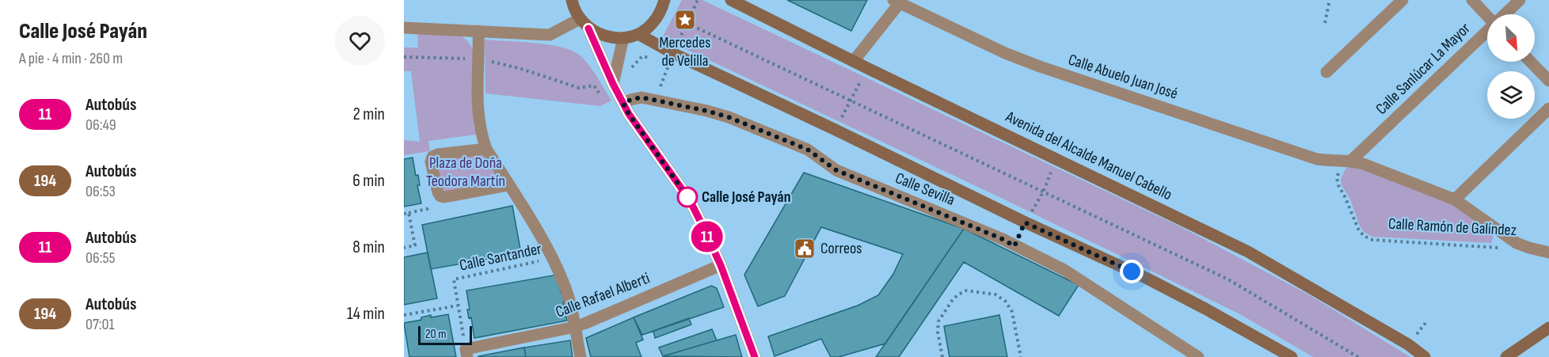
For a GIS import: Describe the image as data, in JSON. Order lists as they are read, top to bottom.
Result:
{
  "streets": {
    "main road": ["Avenida del Alcalde Manuel Cabello"],
    "street": [
      "Calle Sanlúcar La Mayor",
      "Calle Abuelo Juan José",
      "Calle Sevilla",
      "Calle Ramón de Galíndez",
      "Calle Rafael Alberti"
    ],
    "path": ["Calle Santander"]
  },
  "crossings": [
    ["Calle Sanlúcar La Mayor", "Calle Abuelo Juan José"],
    ["Calle Sanlúcar La Mayor", "Calle Ramón de Galíndez"],
    ["Calle Abuelo Juan José", "Calle Ramón de Galíndez"]
  ],
  "parks": ["Plaza de Doña Teodora Martín"],
  "places": {
    "place": ["Mercedes de Velilla"],
    "other": ["Calle José Payán"],
    "public building": ["Correos"]
  },
  "lines": ["bus line 11"],
  "scale_bar": "20 m",
  "north": "bottom right",
  "page": {
    "heading": ["Calle José Payán", "A pie · 4 min · 260 m"],
    "on_map": "11",
    "list": [
      {
        "mark": "11",
        "name": "Autobús",
        "note": "06:49",
        "value": "2 min"
      },
      {
        "mark": "194",
        "name": "Autobús",
        "note": "06:53",
        "value": "6 min"
      },
      {
        "mark": "11",
        "name": "Autobús",
        "note": "06:55",
        "value": "8 min"
      },
      {
        "mark": "194",
        "name": "Autobús",
        "note": "07:01",
        "value": "14 min"
      }
    ],
    "scale": "20 m"
  }
}
